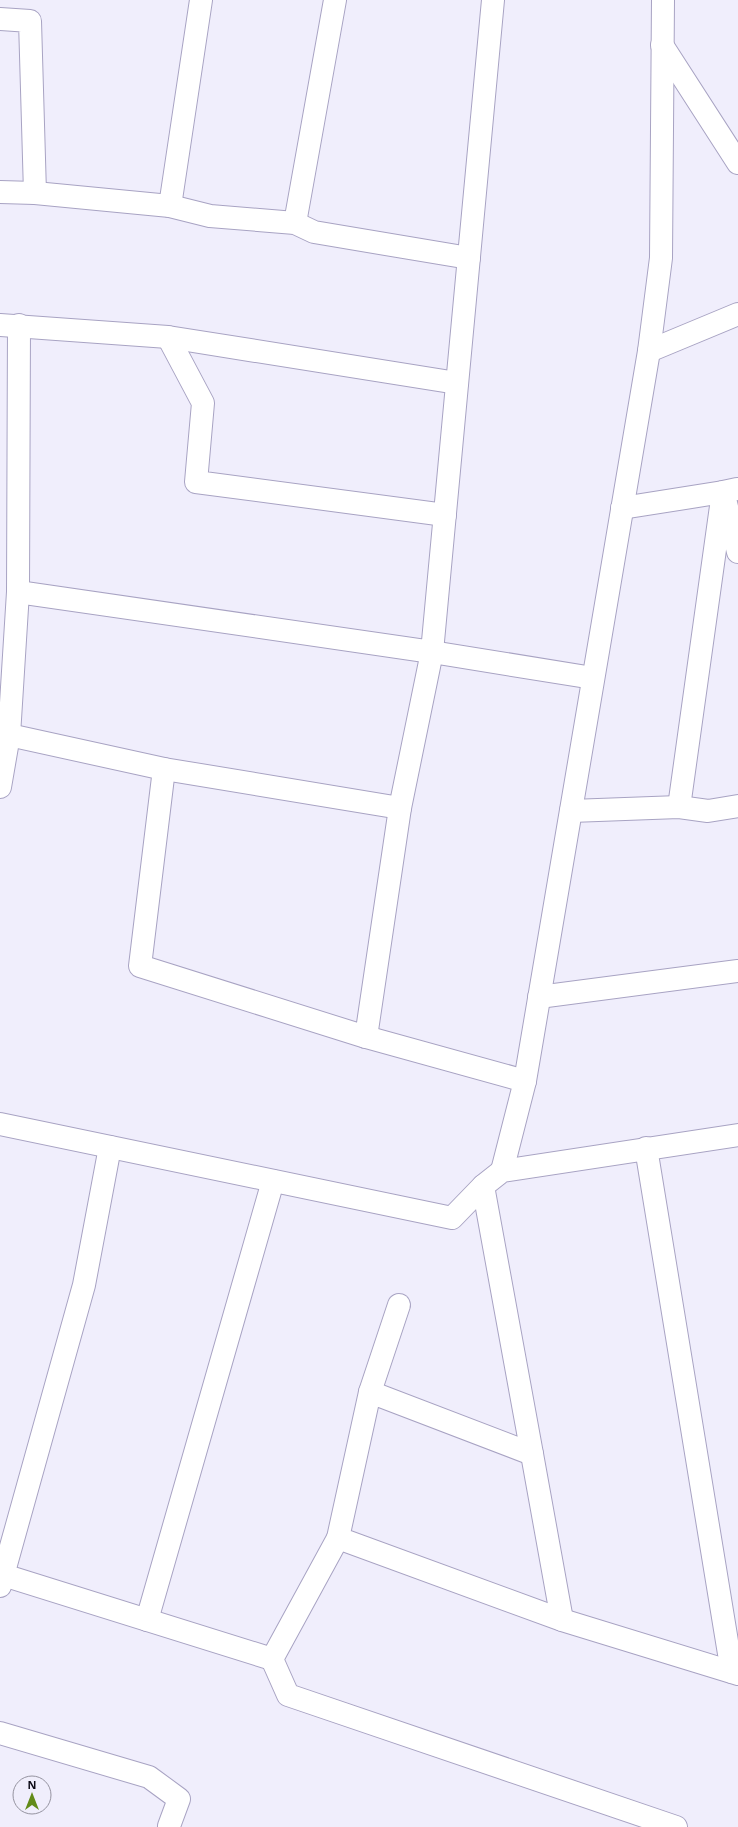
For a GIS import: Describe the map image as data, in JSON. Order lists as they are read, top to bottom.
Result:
{
  "north": "top"
}
